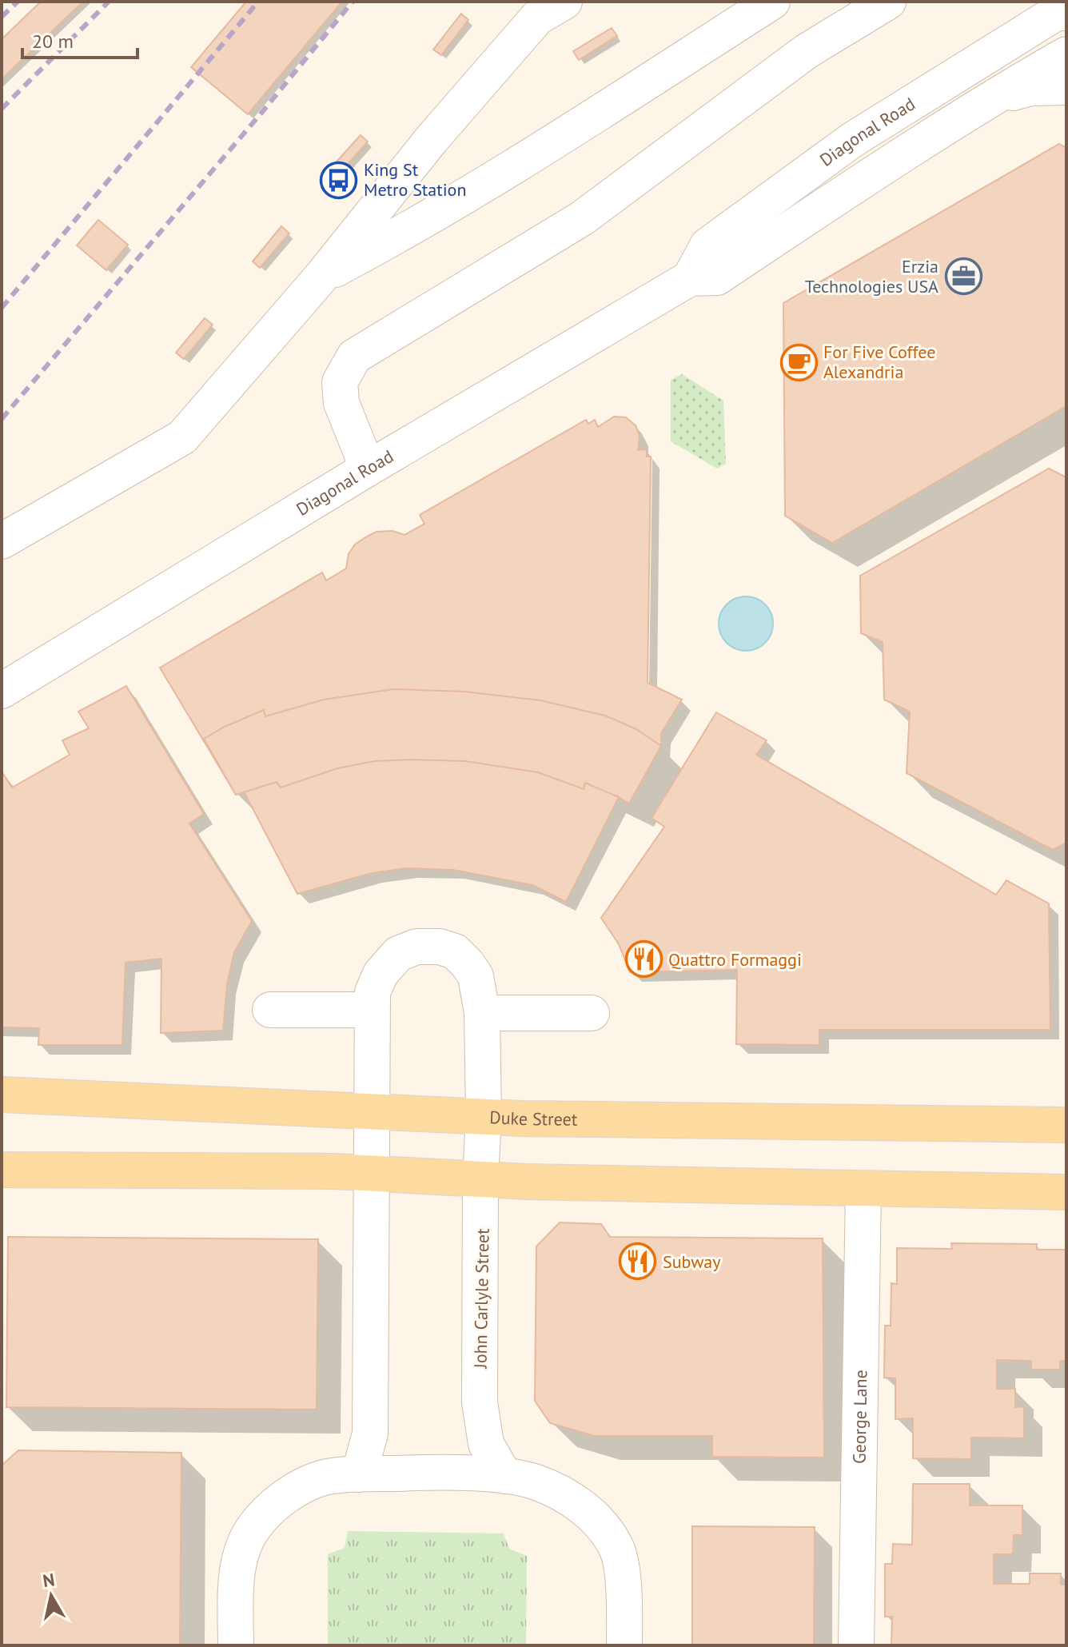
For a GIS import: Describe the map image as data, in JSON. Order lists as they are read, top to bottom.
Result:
{
  "streets": {
    "main road": ["Duke Street"],
    "street": ["Diagonal Road", "John Carlyle Street", "George Lane"]
  },
  "crossings": [
    ["Duke Street", "John Carlyle Street"]
  ],
  "places": {
    "bus stop": ["King St Metro Station"],
    "office": ["Erzia Technologies USA"],
    "cafe": ["For Five Coffee Alexandria"],
    "restaurant": ["Quattro Formaggi", "Subway"]
  },
  "scale_bar": "20 m",
  "north": "top"
}
